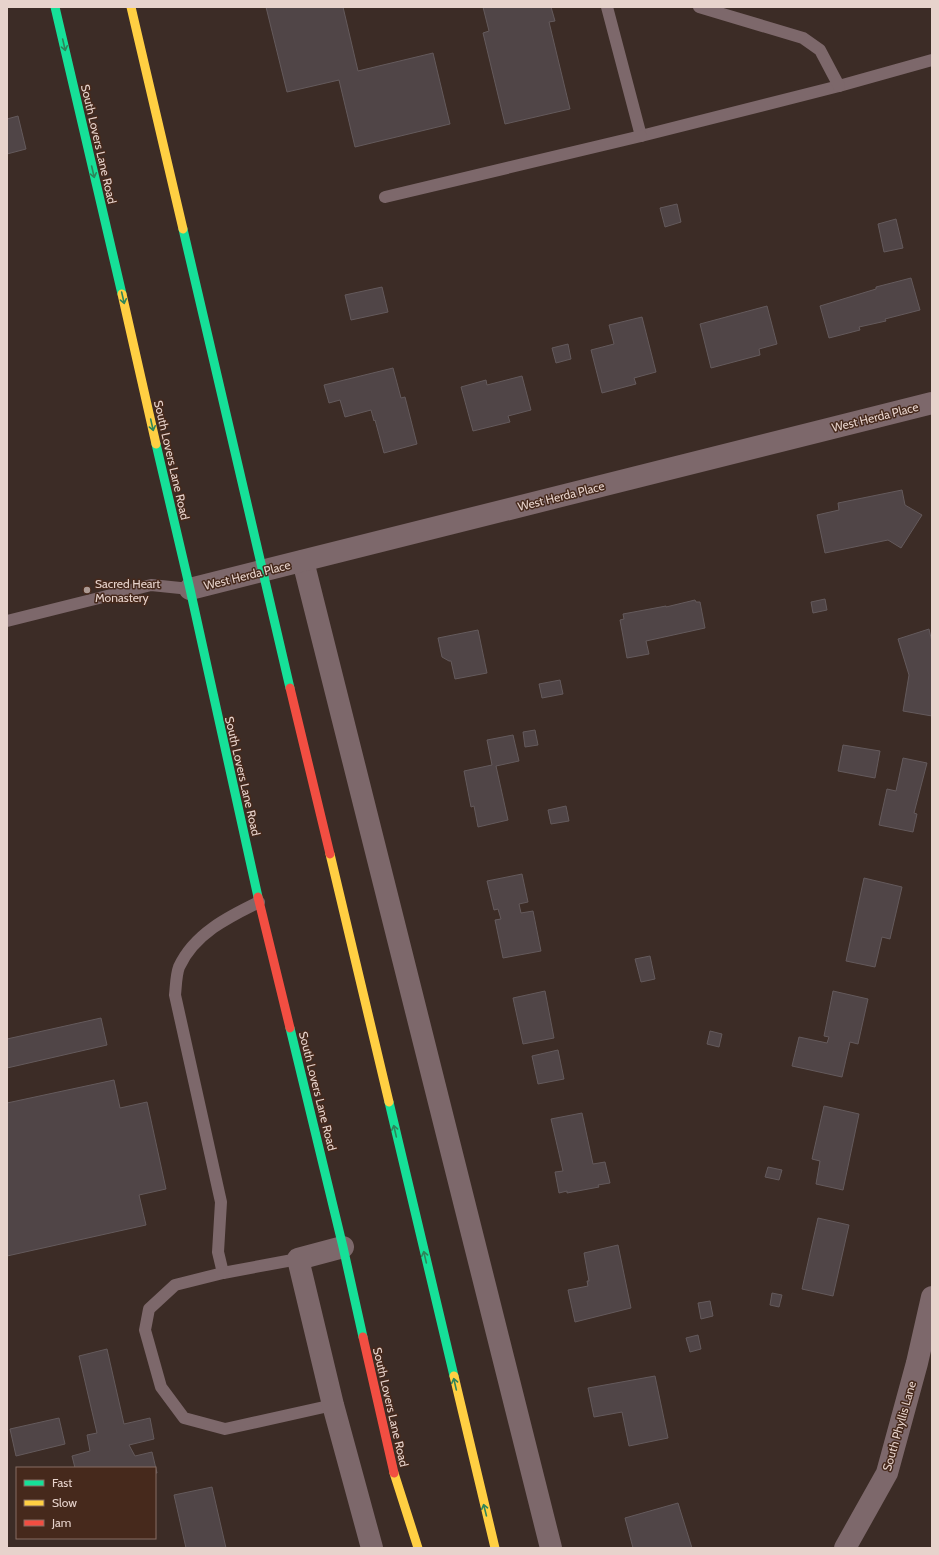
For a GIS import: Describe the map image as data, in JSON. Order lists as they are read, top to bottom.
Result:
{
  "streets": {
    "main road": ["South Lovers Lane Road"],
    "street": ["West Herda Place", "South Phyllis Lane"]
  },
  "crossings": [
    ["South Lovers Lane Road", "West Herda Place"]
  ],
  "places": ["Sacred Heart Monastery"],
  "legend": ["Fast", "Slow", "Jam"]
}
